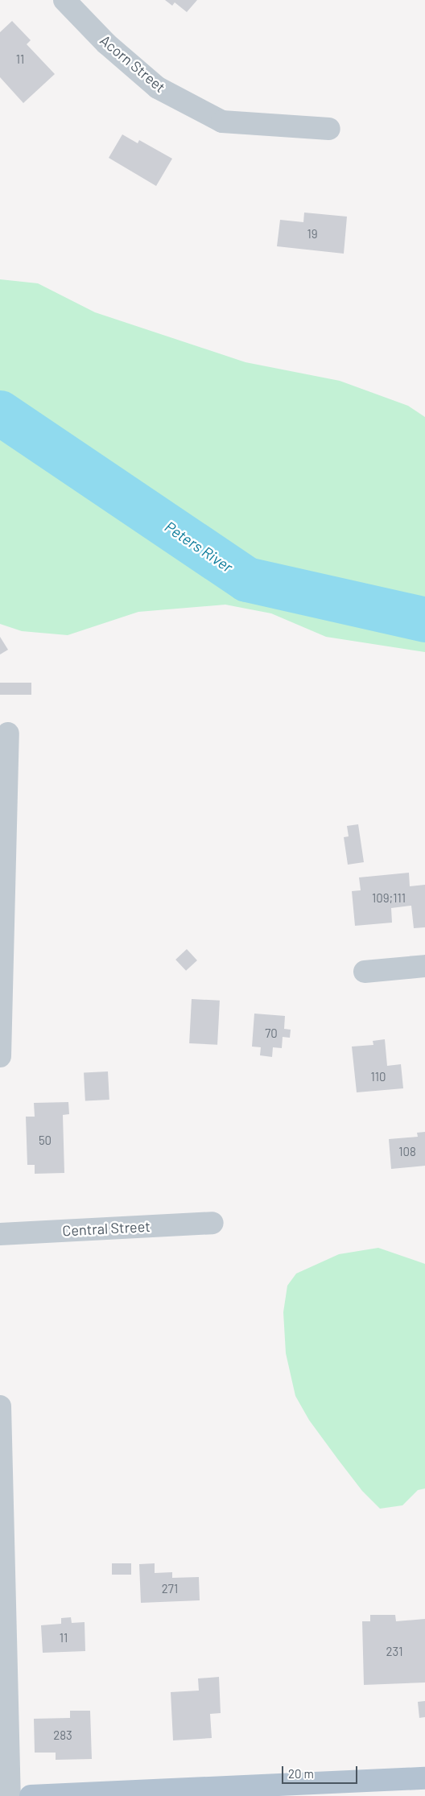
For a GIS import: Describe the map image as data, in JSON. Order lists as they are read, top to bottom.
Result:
{
  "streets": {
    "street": ["Acorn Street", "Central Street"]
  },
  "water": ["Peters River"],
  "house_numbers": [
    "11",
    "19",
    "109;111",
    "70",
    "110",
    "50",
    "108",
    "271",
    "11",
    "231",
    "283"
  ],
  "scale_bar": "20 m"
}
